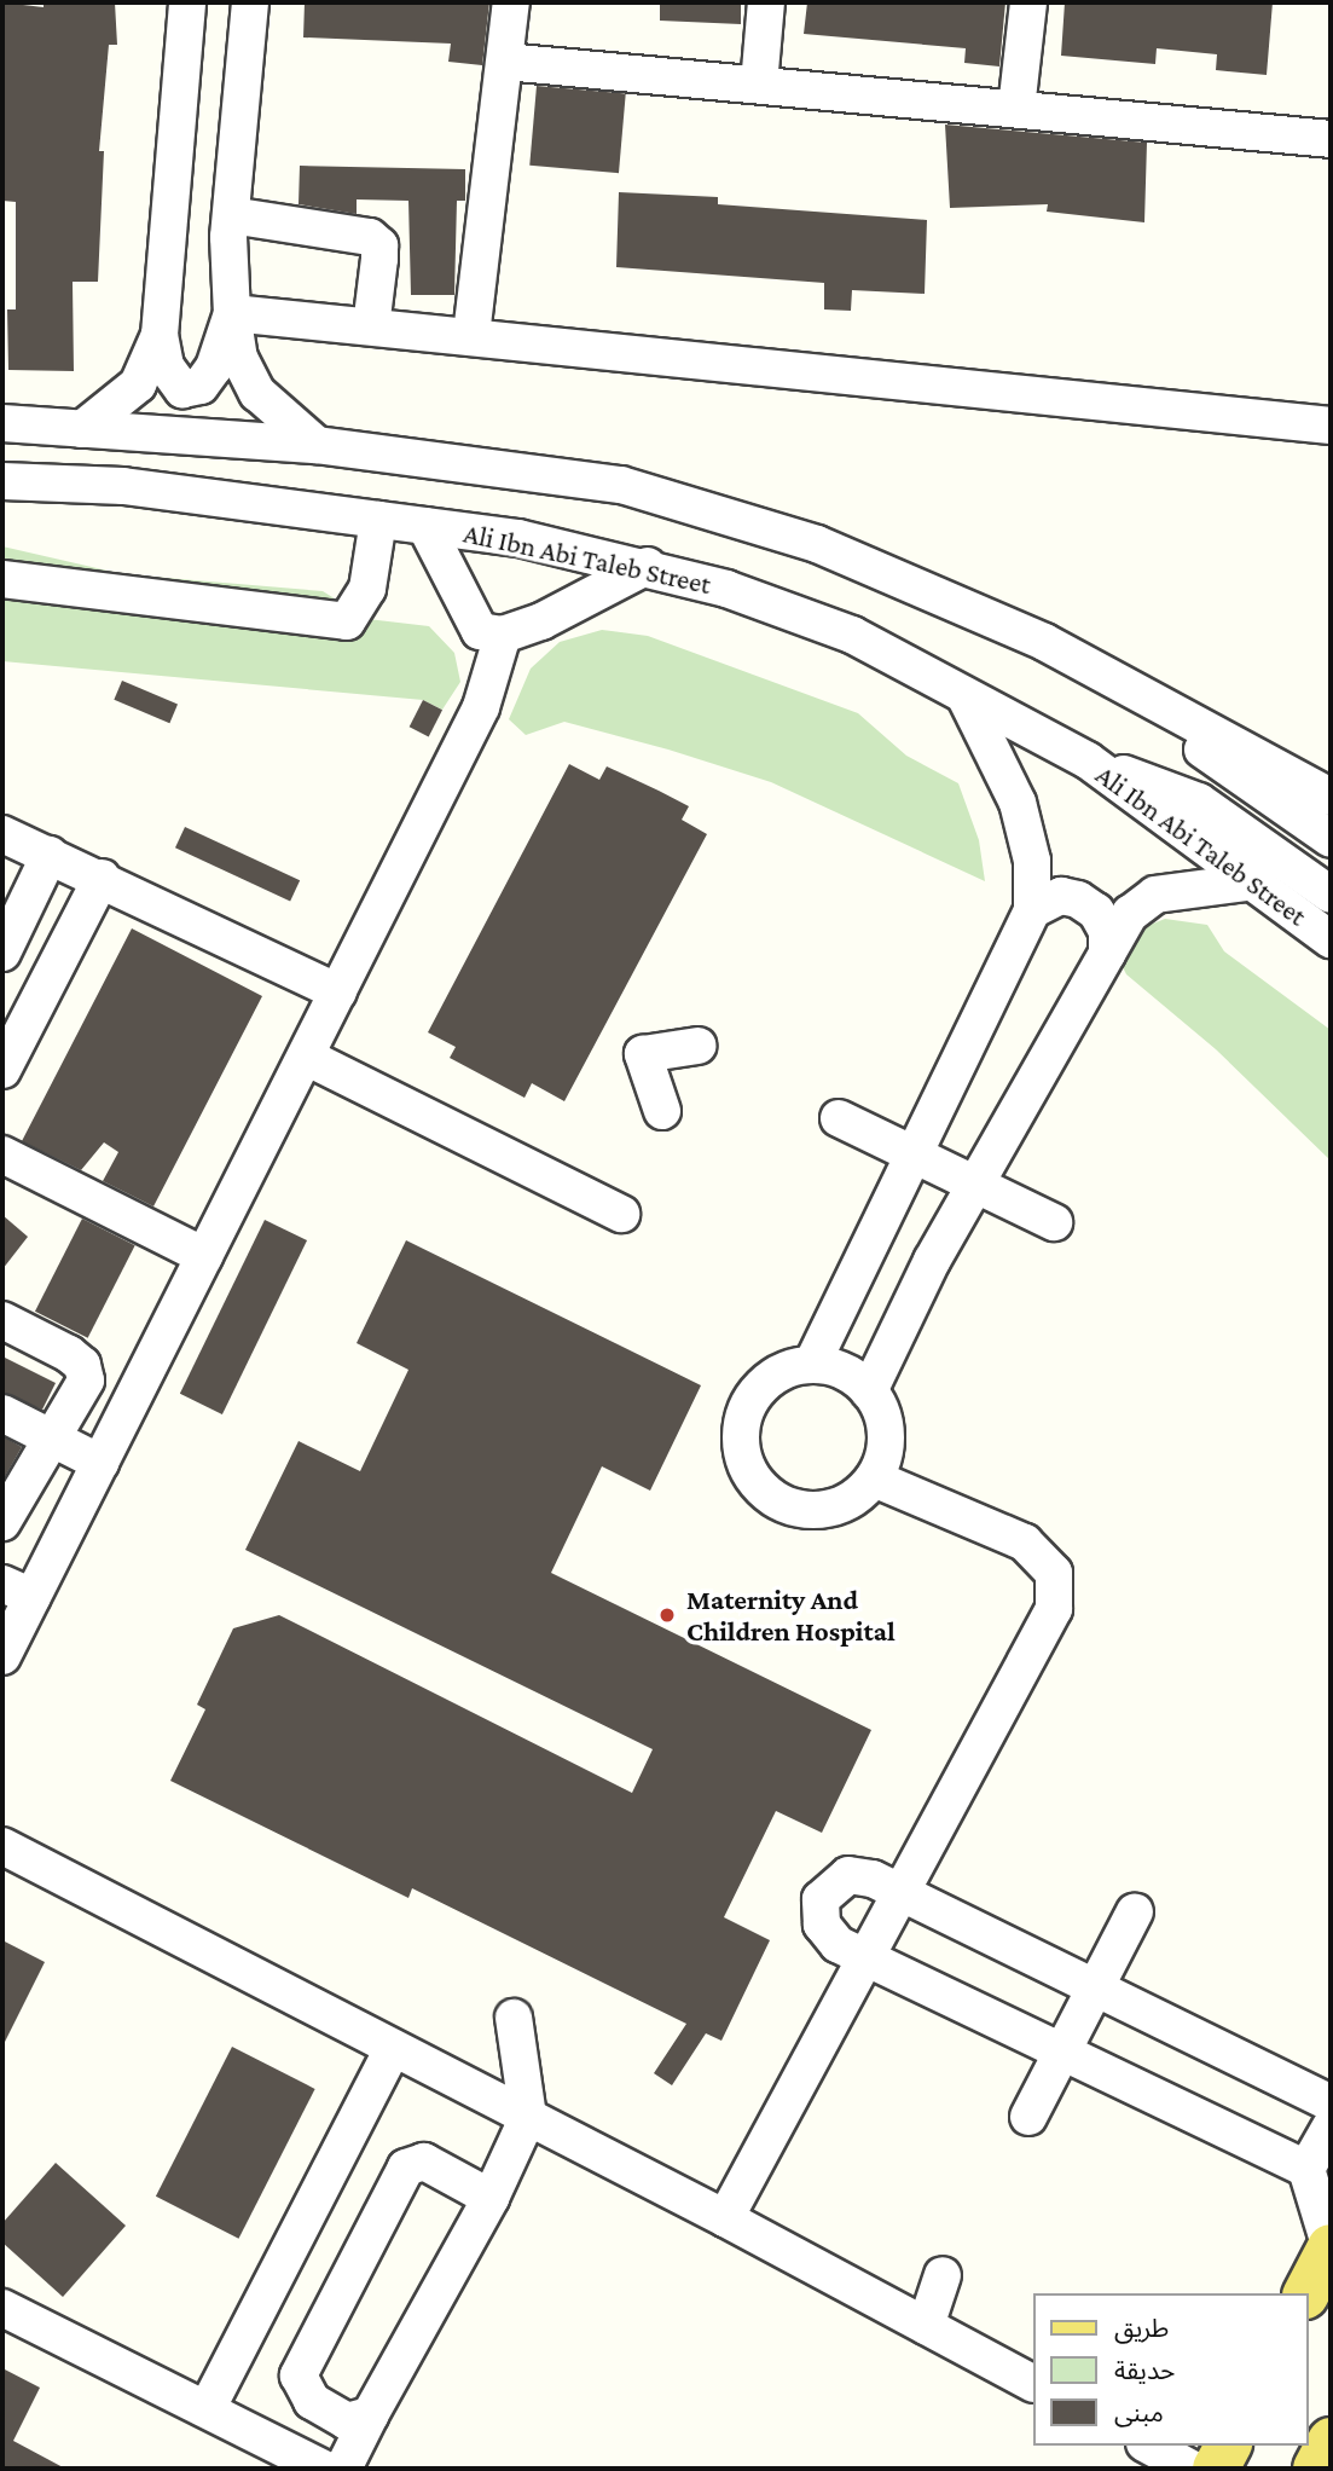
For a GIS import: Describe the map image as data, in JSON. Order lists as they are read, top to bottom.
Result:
{
  "streets": {
    "street": ["Ali Ibn Abi Taleb Street"]
  },
  "places": ["Maternity And Children Hospital"],
  "legend": ["طريق", "حديقة", "مبنى"]
}
